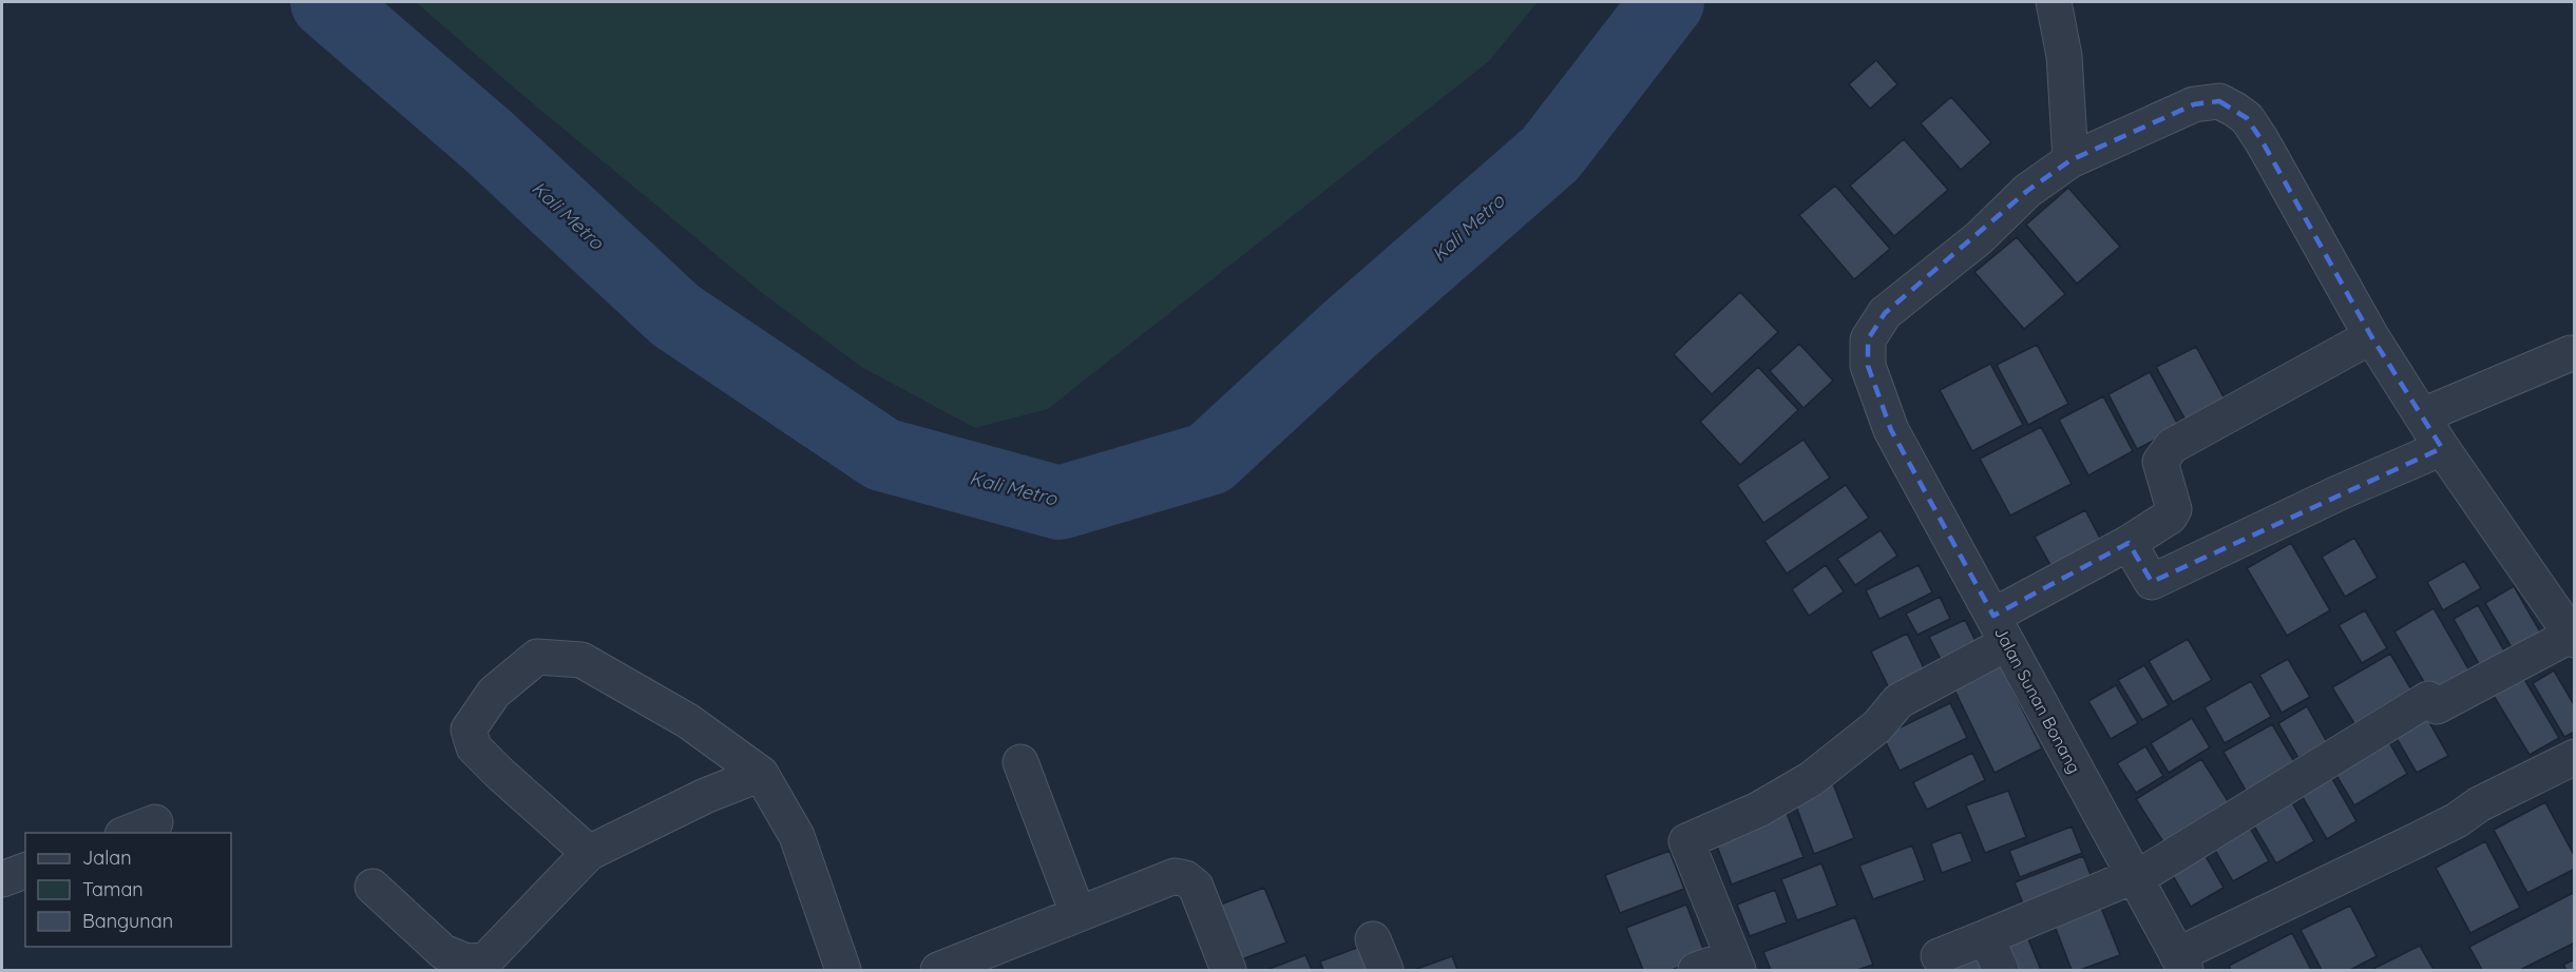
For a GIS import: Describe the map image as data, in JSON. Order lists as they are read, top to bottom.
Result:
{
  "streets": {
    "street": ["Jalan Sunan Bonang"]
  },
  "water": ["Kali Metro"],
  "legend": ["Jalan", "Taman", "Bangunan"]
}
